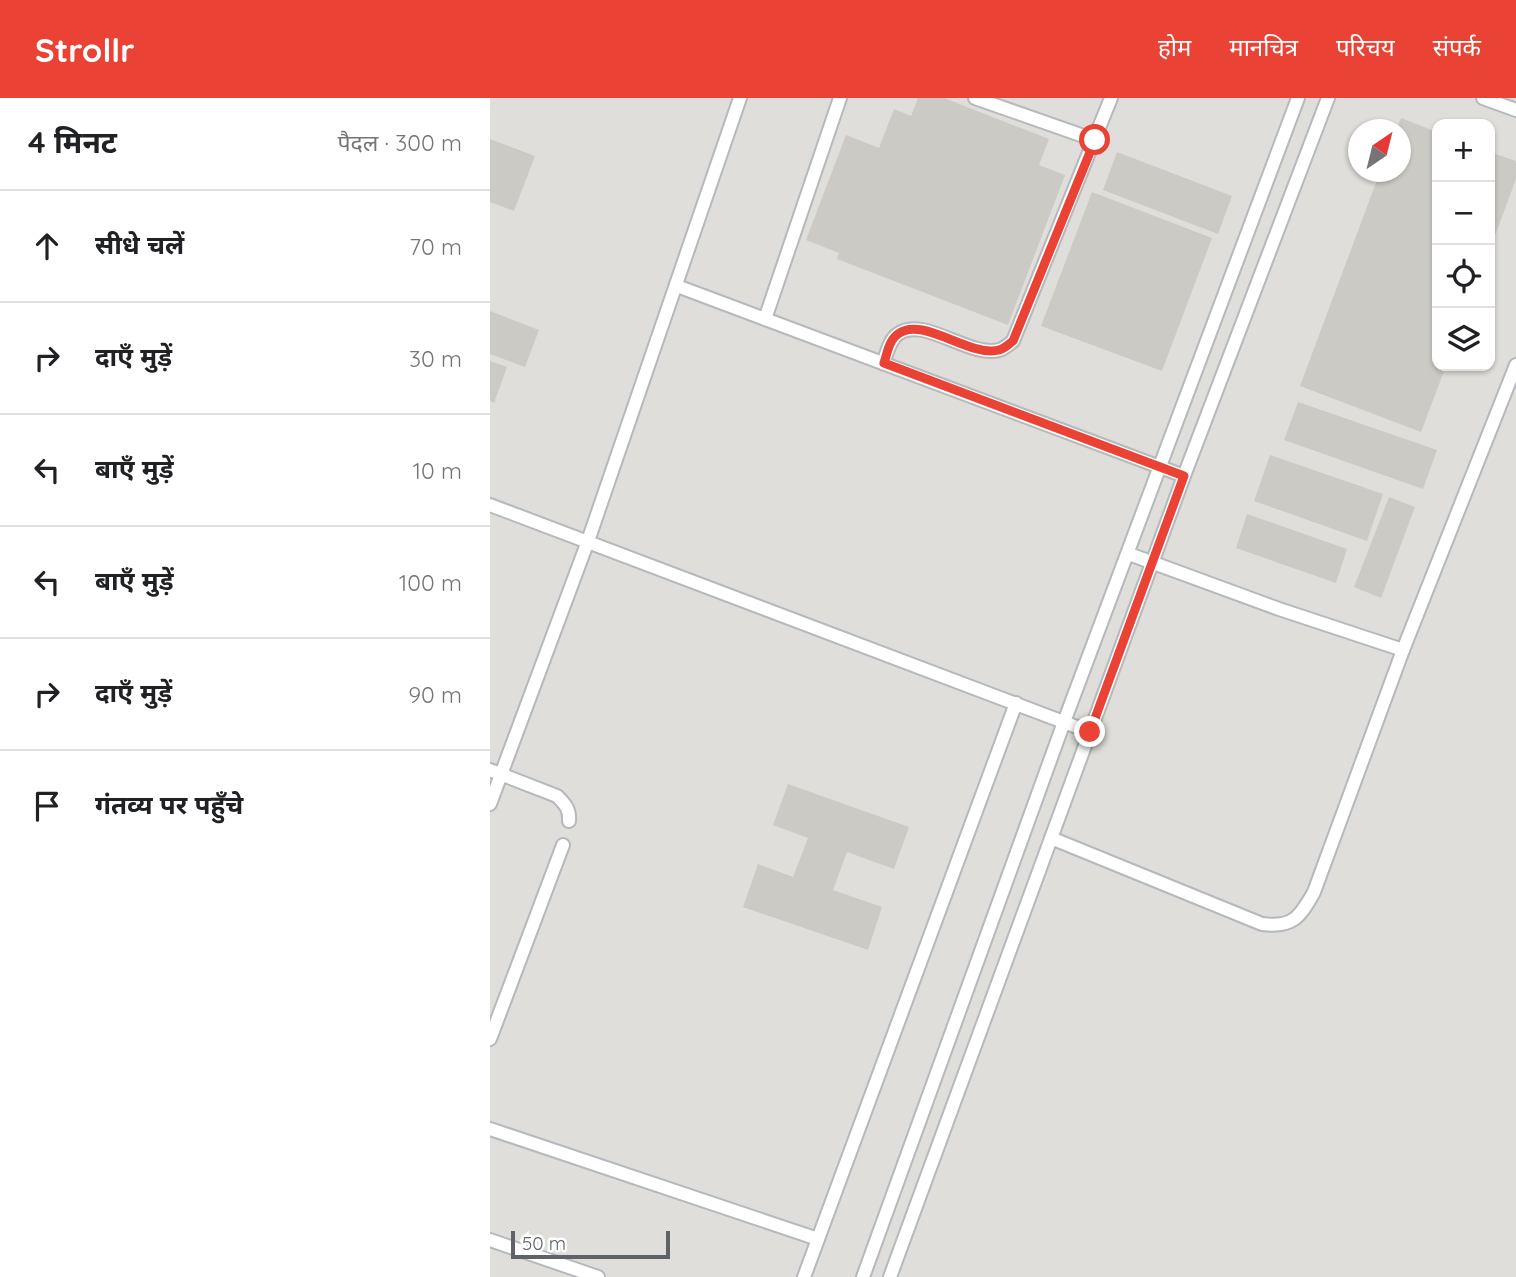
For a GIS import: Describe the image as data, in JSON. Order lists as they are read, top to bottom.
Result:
{
  "scale_bar": "50 m",
  "north": "top right",
  "page": {
    "header": "Strollr",
    "nav": [
      "होम",
      "मानचित्र",
      "परिचय",
      "संपर्क"
    ],
    "heading": ["4 मिनट", "पैदल · 300 m"],
    "map_buttons": ["+", "−"],
    "list": [
      ["सीधे चलें", "70 m"],
      ["दाएँ मुड़ें", "30 m"],
      ["बाएँ मुड़ें", "10 m"],
      ["बाएँ मुड़ें", "100 m"],
      ["दाएँ मुड़ें", "90 m"],
      "गंतव्य पर पहुँचे"
    ],
    "scale": "50 m"
  }
}
